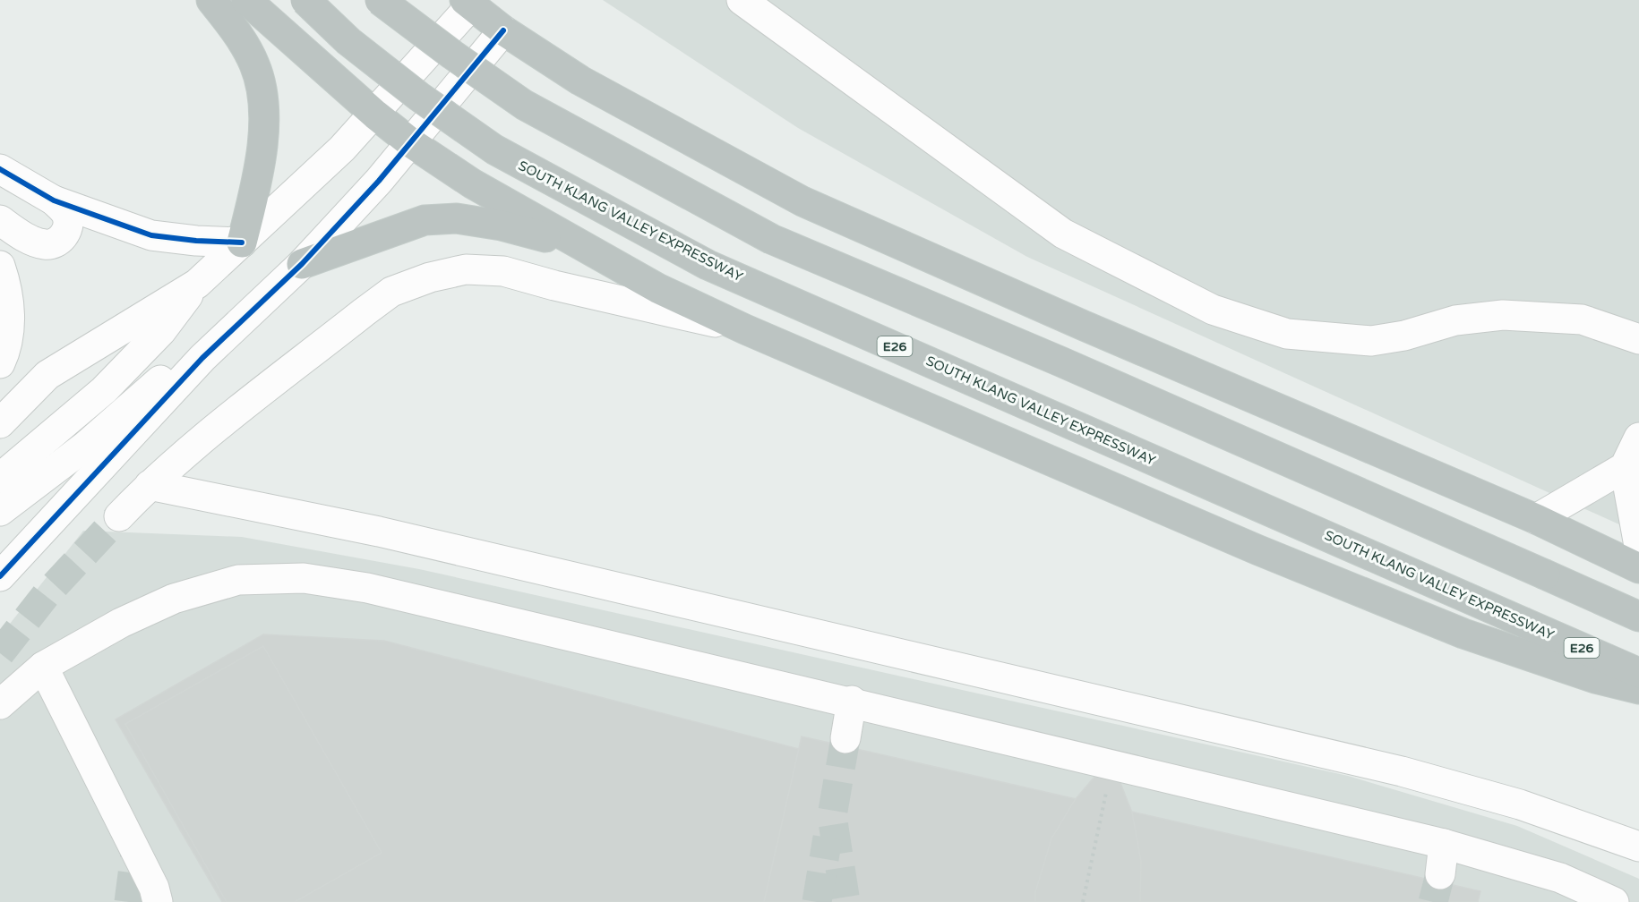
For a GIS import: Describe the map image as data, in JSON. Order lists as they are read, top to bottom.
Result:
{
  "streets": {
    "highway": ["SOUTH KLANG VALLEY EXPRESSWAY", "E26"]
  }
}
